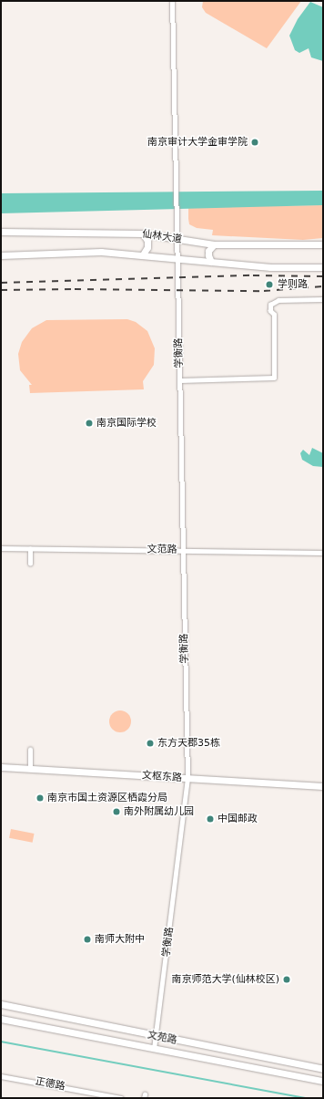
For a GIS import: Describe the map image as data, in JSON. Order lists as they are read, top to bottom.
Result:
{
  "streets": {
    "main road": ["仙林大道", "文枢东路", "文苑路"],
    "street": ["学衡路", "文范路", "正德路"]
  },
  "crossings": [
    ["仙林大道", "学衡路"],
    ["学衡路", "文范路"],
    ["学衡路", "文枢东路"],
    ["学衡路", "文苑路"]
  ],
  "places": [
    "南京审计大学金审学院",
    "学则路",
    "南京国际学校",
    "东方天郡35栋",
    "南京市国土资源区栖霞分局",
    "南外附属幼儿园",
    "中国邮政",
    "南师大附中",
    "南京师范大学(仙林校区)"
  ]
}
